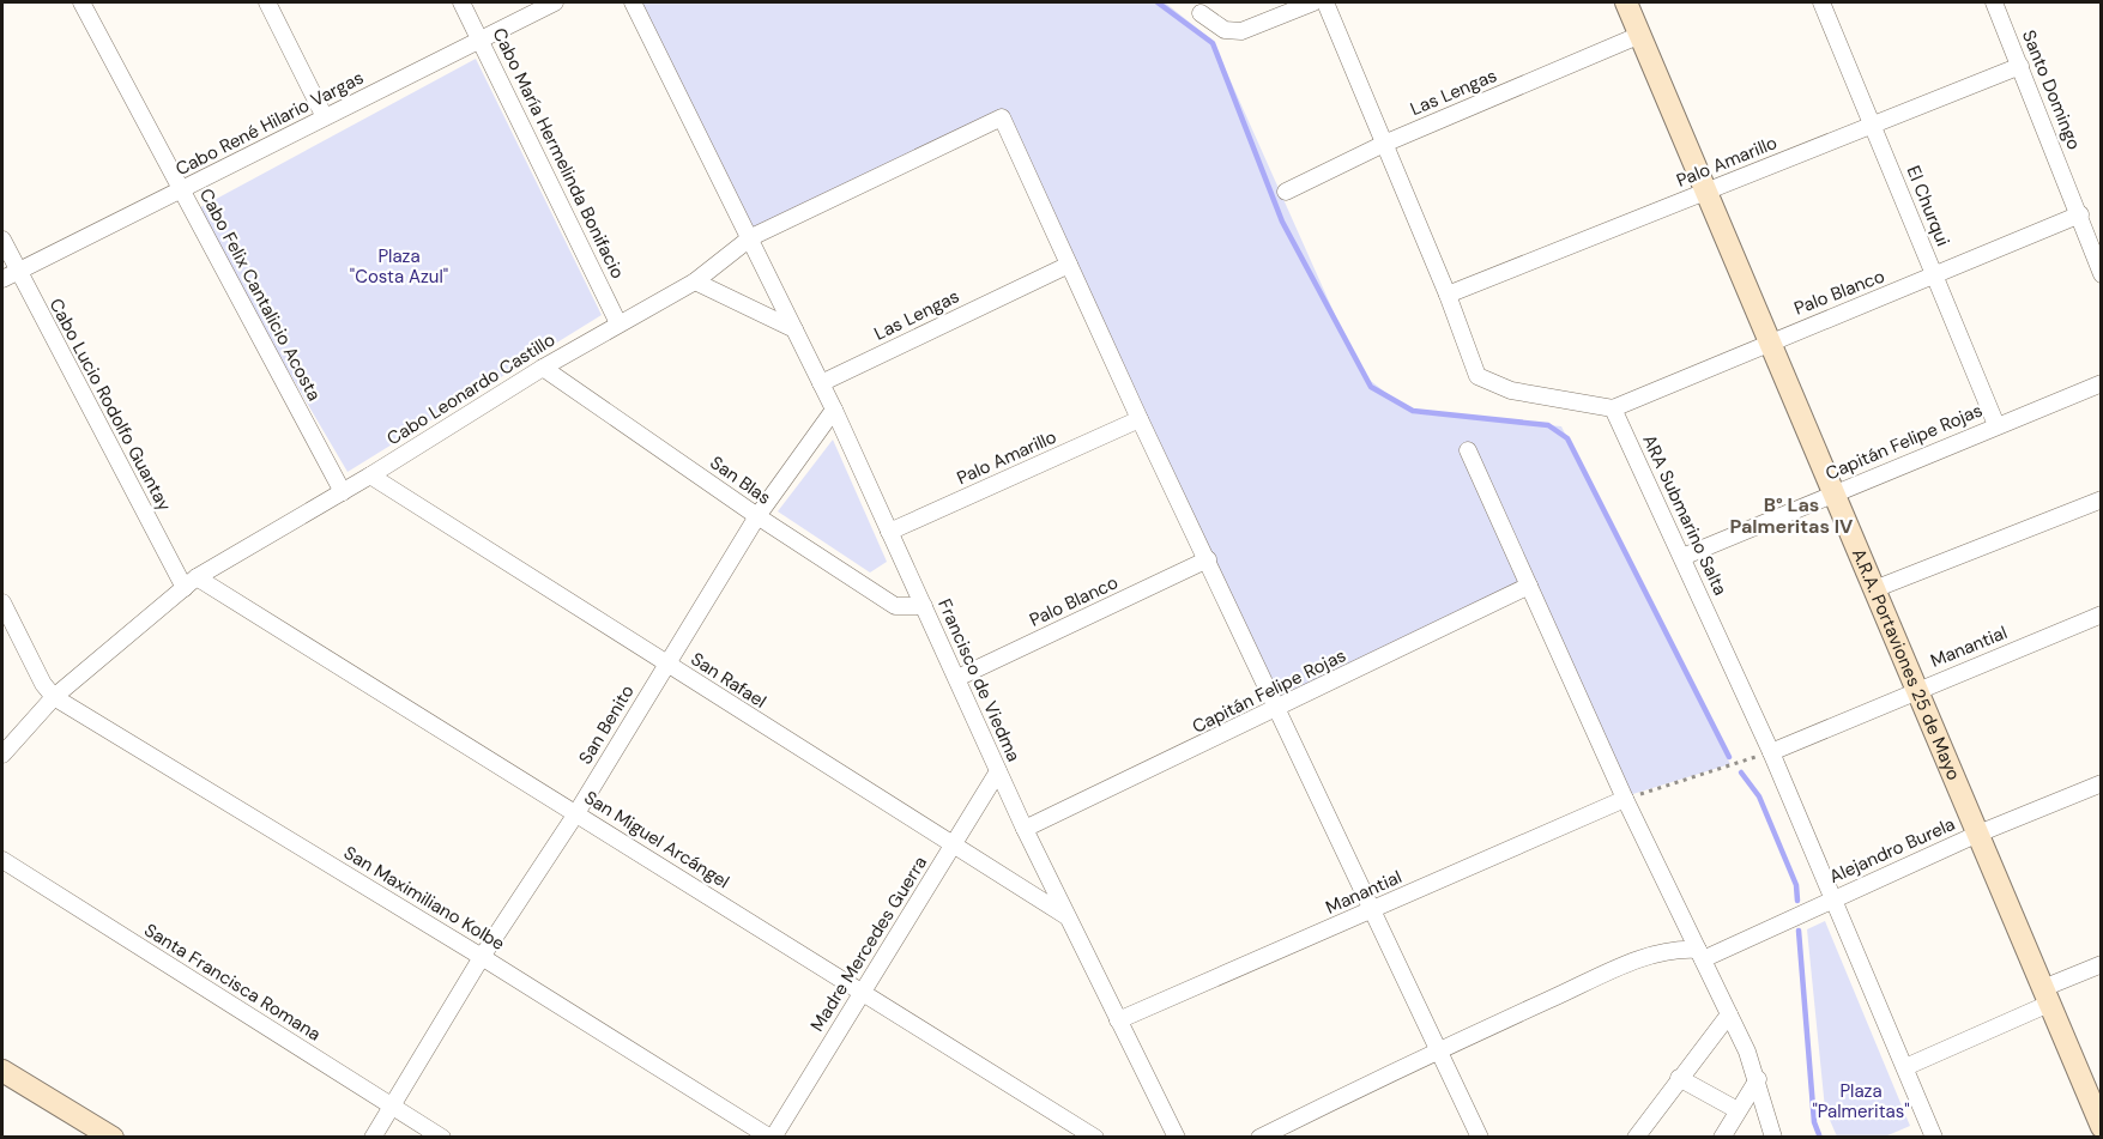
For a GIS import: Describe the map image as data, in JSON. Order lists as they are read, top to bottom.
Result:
{
  "streets": {
    "street": [
      "Santo Domingo",
      "Las Lengas",
      "Cabo René Hilario Vargas",
      "Cabo María Hermelinda Bonifacio",
      "Palo Amarillo",
      "El Churqui",
      "Palo Blanco",
      "Cabo Felix Cantalicio Acosta",
      "Cabo Leonardo Castillo",
      "Cabo Lucio Rodolfo Guantay",
      "Capitán Felipe Rojas",
      "San Blas",
      "ARA Submarino Salta",
      "Manantial",
      "A.R.A. Portaviones 25 de Mayo",
      "San Rafael",
      "Francisco de Viedma",
      "San Benito",
      "San Miguel Arcángel",
      "Alejandro Burela",
      "San Maximiliano Kolbe",
      "Madre Mercedes Guerra",
      "Santa Francisca Romana"
    ]
  },
  "crossings": [
    ["Santo Domingo", "Palo Amarillo"],
    ["Santo Domingo", "Palo Blanco"],
    ["Las Lengas", "Cabo Leonardo Castillo"],
    ["Las Lengas", "A.R.A. Portaviones 25 de Mayo"],
    ["Las Lengas", "Francisco de Viedma"],
    ["Cabo René Hilario Vargas", "Cabo María Hermelinda Bonifacio"],
    ["Cabo René Hilario Vargas", "Cabo Felix Cantalicio Acosta"],
    ["Cabo René Hilario Vargas", "Cabo Lucio Rodolfo Guantay"],
    ["Cabo María Hermelinda Bonifacio", "Cabo Leonardo Castillo"],
    ["Palo Amarillo", "El Churqui"],
    ["Palo Amarillo", "A.R.A. Portaviones 25 de Mayo"],
    ["Palo Amarillo", "Francisco de Viedma"],
    ["El Churqui", "Palo Blanco"],
    ["El Churqui", "Capitán Felipe Rojas"],
    ["Palo Blanco", "ARA Submarino Salta"],
    ["Palo Blanco", "A.R.A. Portaviones 25 de Mayo"],
    ["Palo Blanco", "Francisco de Viedma"],
    ["Cabo Felix Cantalicio Acosta", "Cabo Leonardo Castillo"],
    ["Cabo Leonardo Castillo", "Cabo Lucio Rodolfo Guantay"],
    ["Cabo Leonardo Castillo", "San Blas"],
    ["Cabo Leonardo Castillo", "San Rafael"],
    ["Cabo Leonardo Castillo", "Francisco de Viedma"],
    ["Cabo Leonardo Castillo", "San Miguel Arcángel"],
    ["Cabo Leonardo Castillo", "San Maximiliano Kolbe"],
    ["Cabo Lucio Rodolfo Guantay", "San Miguel Arcángel"],
    ["Capitán Felipe Rojas", "ARA Submarino Salta"],
    ["Capitán Felipe Rojas", "A.R.A. Portaviones 25 de Mayo"],
    ["Capitán Felipe Rojas", "Francisco de Viedma"],
    ["San Blas", "Francisco de Viedma"],
    ["San Blas", "San Benito"],
    ["ARA Submarino Salta", "Manantial"],
    ["ARA Submarino Salta", "Alejandro Burela"],
    ["Manantial", "A.R.A. Portaviones 25 de Mayo"],
    ["Manantial", "Francisco de Viedma"],
    ["A.R.A. Portaviones 25 de Mayo", "Alejandro Burela"],
    ["San Rafael", "Francisco de Viedma"],
    ["San Rafael", "San Benito"],
    ["San Rafael", "Madre Mercedes Guerra"],
    ["Francisco de Viedma", "San Benito"],
    ["Francisco de Viedma", "Madre Mercedes Guerra"],
    ["San Benito", "San Miguel Arcángel"],
    ["San Benito", "San Maximiliano Kolbe"],
    ["San Benito", "Santa Francisca Romana"],
    ["San Miguel Arcángel", "Madre Mercedes Guerra"],
    ["San Maximiliano Kolbe", "Madre Mercedes Guerra"]
  ],
  "districts": ["B° Las Palmeritas IV"],
  "parks": ["Plaza \"Costa Azul\"", "Plaza \"Palmeritas\""]
}
